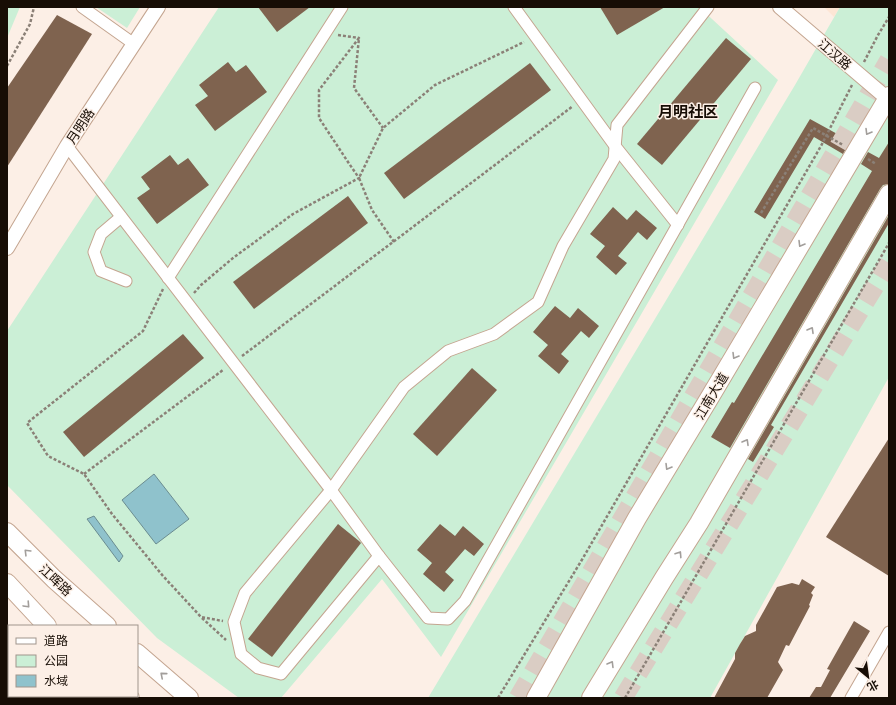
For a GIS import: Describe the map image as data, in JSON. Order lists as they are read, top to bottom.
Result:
{
  "streets": {
    "main road": ["江南大道", "江晖路"],
    "street": ["江汉路", "月明路"]
  },
  "crossings": [
    ["江汉路", "江南大道"]
  ],
  "districts": ["月明社区"],
  "legend": ["道路", "公园", "水域"],
  "north": "bottom right"
}
